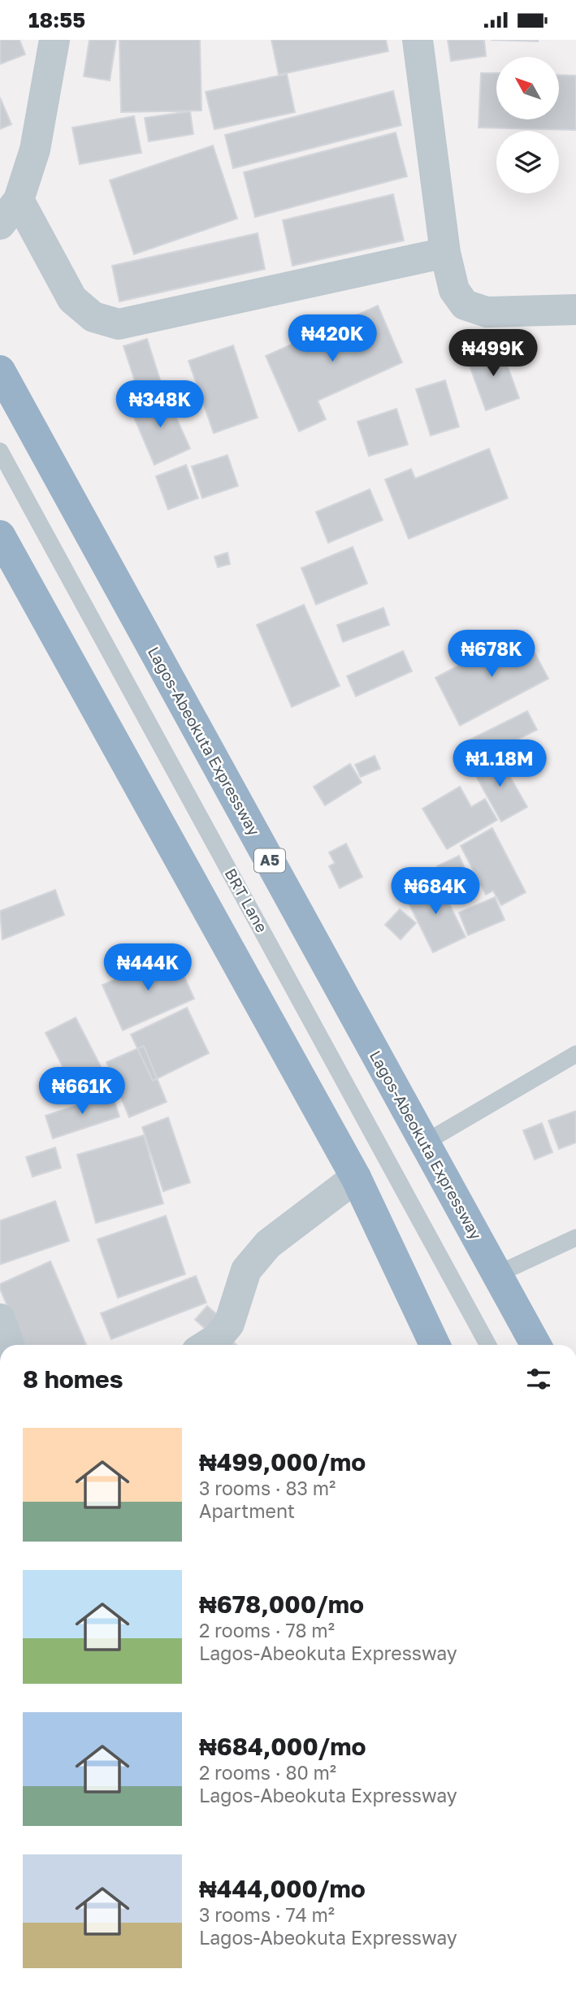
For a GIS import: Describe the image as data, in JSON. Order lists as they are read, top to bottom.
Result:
{
  "streets": {
    "highway": ["Lagos-Abeokuta Expressway", "A5"],
    "lane": ["BRT Lane"]
  },
  "north": "top left",
  "page": {
    "status": "18:55",
    "price": [
      "₦420K",
      "₦499K",
      "₦348K",
      "₦678K",
      "₦1.18M",
      "₦684K",
      "₦444K",
      "₦661K"
    ],
    "heading": "8 homes",
    "list": [
      {
        "name": "₦499,000/mo",
        "note": "3 rooms · 83 m² · Apartment"
      },
      {
        "name": "₦678,000/mo",
        "note": "2 rooms · 78 m² · Lagos-Abeokuta Expressway"
      },
      {
        "name": "₦684,000/mo",
        "note": "2 rooms · 80 m² · Lagos-Abeokuta Expressway"
      },
      {
        "name": "₦444,000/mo",
        "note": "3 rooms · 74 m² · Lagos-Abeokuta Expressway"
      }
    ]
  }
}
